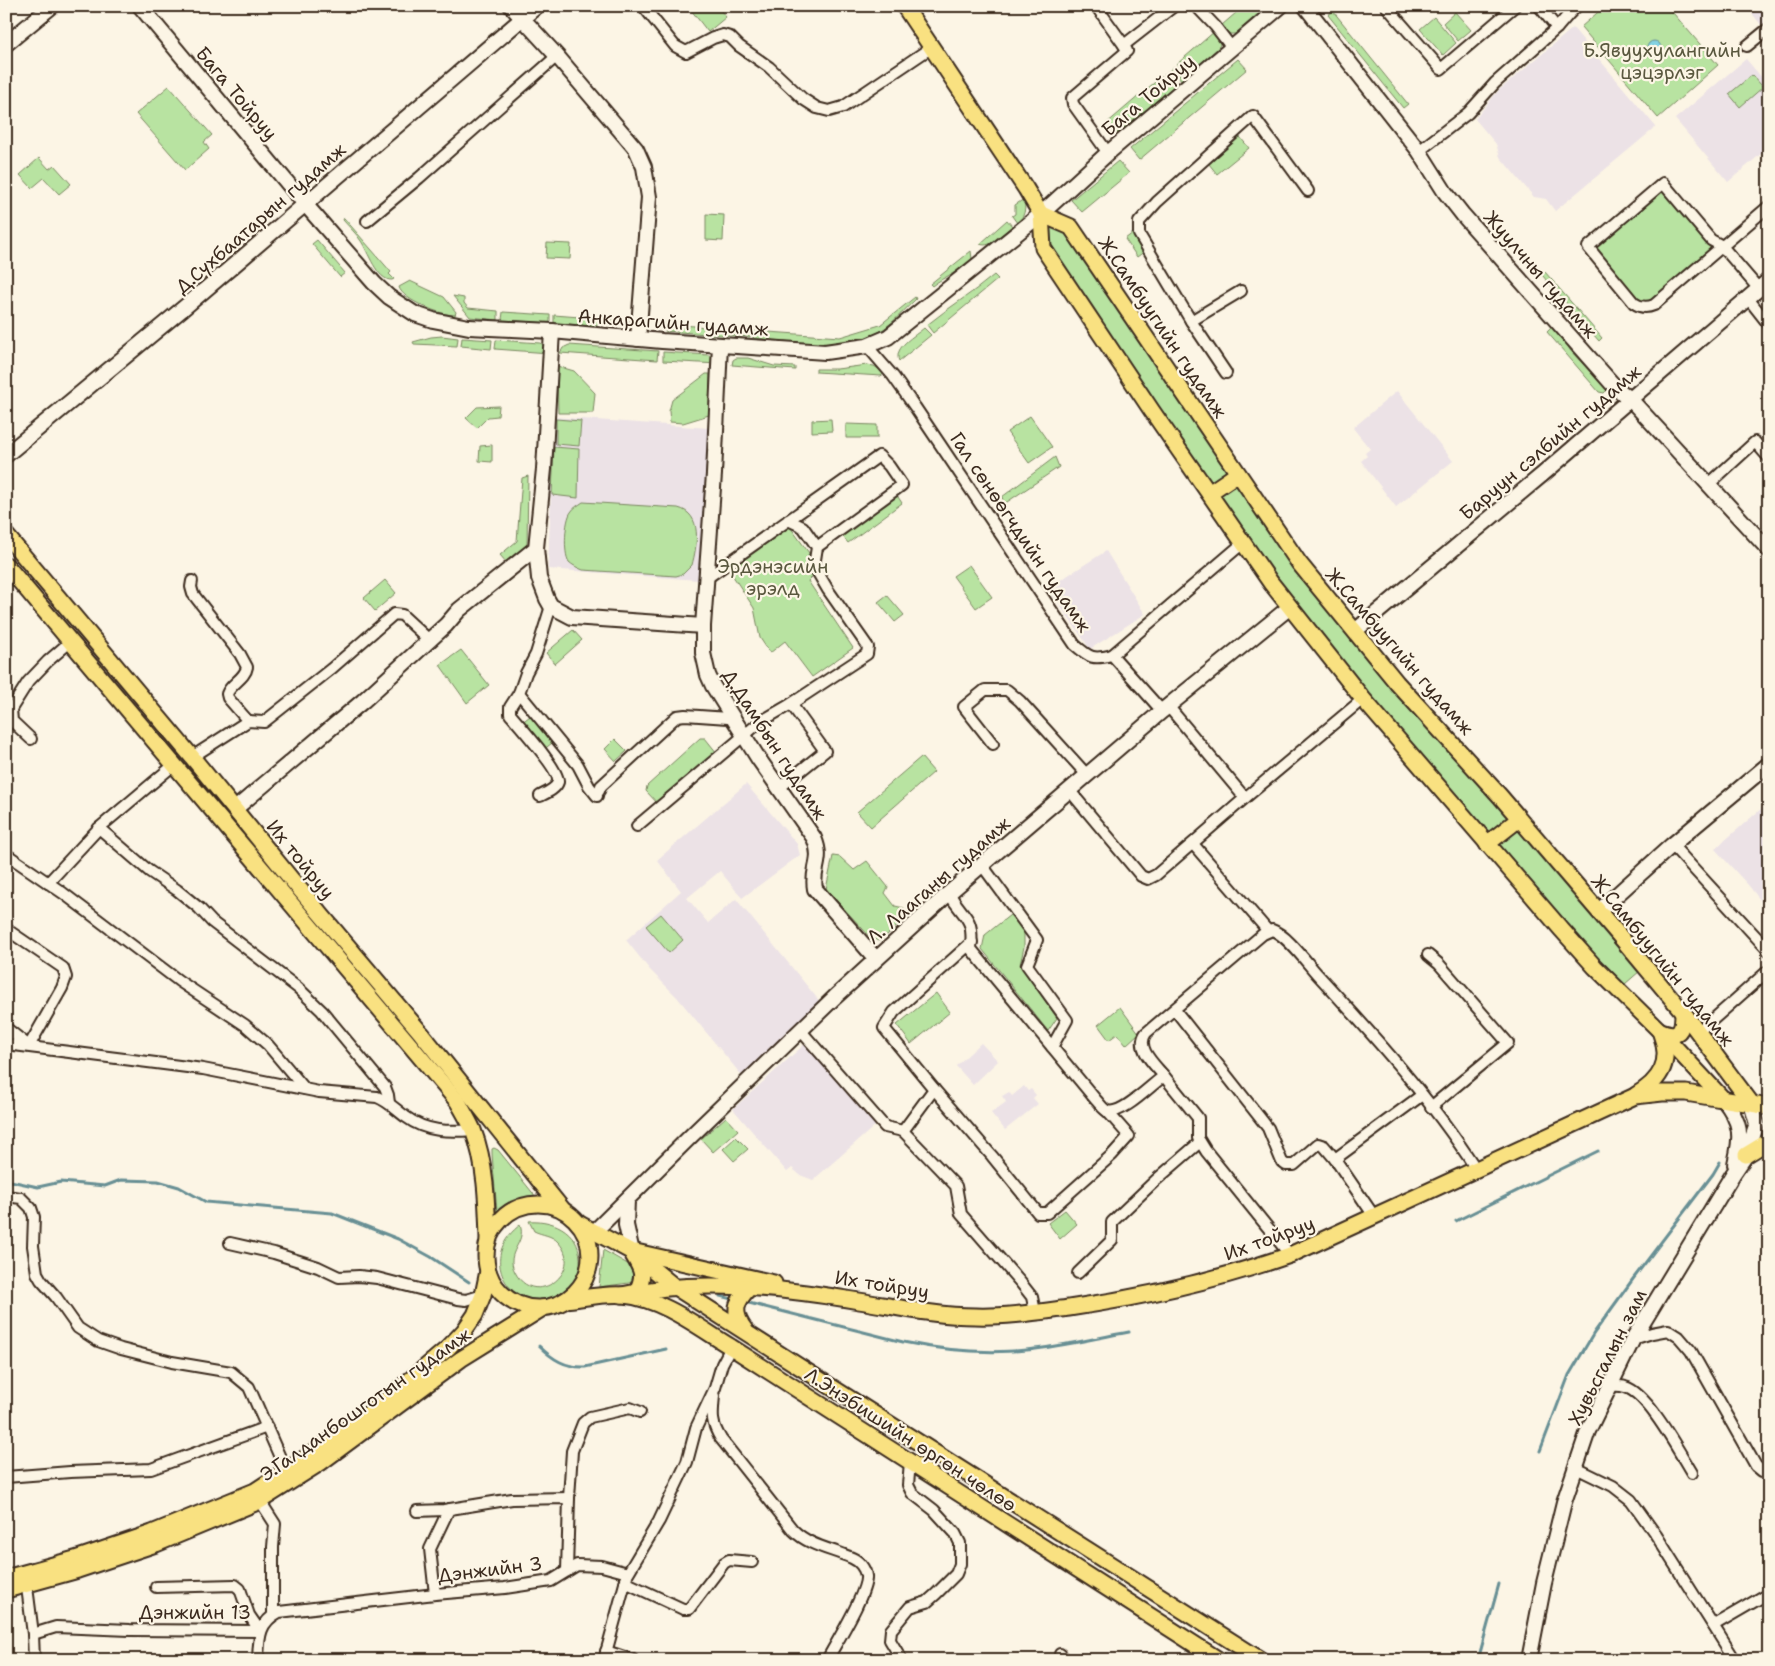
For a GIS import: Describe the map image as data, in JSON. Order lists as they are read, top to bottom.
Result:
{
  "streets": {
    "main road": [
      "Бага Тойруу",
      "Д.Сүхбаатарын гудамж",
      "Жуулчны гудамж",
      "Анкарагийн гудамж",
      "Ж.Самбуугийн гудамж",
      "Баруун сэлбийн гудамж",
      "Д.Дамбын гудамж",
      "Их тойруу",
      "Л. Лааганы гудамж",
      "Хувьсгалын зам",
      "Э.Галданбошготын гудамж",
      "Л.Энэбишийн өргөн чөлөө"
    ],
    "street": ["Гал сөнөөгчдийн гудамж", "Дэнжийн 3", "Дэнжийн 13"]
  },
  "crossings": [
    ["Бага Тойруу", "Д.Сүхбаатарын гудамж"],
    ["Бага Тойруу", "Анкарагийн гудамж"],
    ["Бага Тойруу", "Ж.Самбуугийн гудамж"],
    ["Д.Сүхбаатарын гудамж", "Анкарагийн гудамж"],
    ["Жуулчны гудамж", "Баруун сэлбийн гудамж"],
    ["Анкарагийн гудамж", "Ж.Самбуугийн гудамж"],
    ["Анкарагийн гудамж", "Гал сөнөөгчдийн гудамж"],
    ["Анкарагийн гудамж", "Д.Дамбын гудамж"],
    ["Ж.Самбуугийн гудамж", "Баруун сэлбийн гудамж"],
    ["Ж.Самбуугийн гудамж", "Их тойруу"],
    ["Ж.Самбуугийн гудамж", "Хувьсгалын зам"],
    ["Д.Дамбын гудамж", "Л. Лааганы гудамж"],
    ["Их тойруу", "Л. Лааганы гудамж"],
    ["Их тойруу", "Хувьсгалын зам"],
    ["Их тойруу", "Э.Галданбошготын гудамж"],
    ["Их тойруу", "Л.Энэбишийн өргөн чөлөө"],
    ["Э.Галданбошготын гудамж", "Л.Энэбишийн өргөн чөлөө"]
  ],
  "parks": ["Б.Явуухулангийн цэцэрлэг", "Эрдэнэсийн эрэлд"]
}
